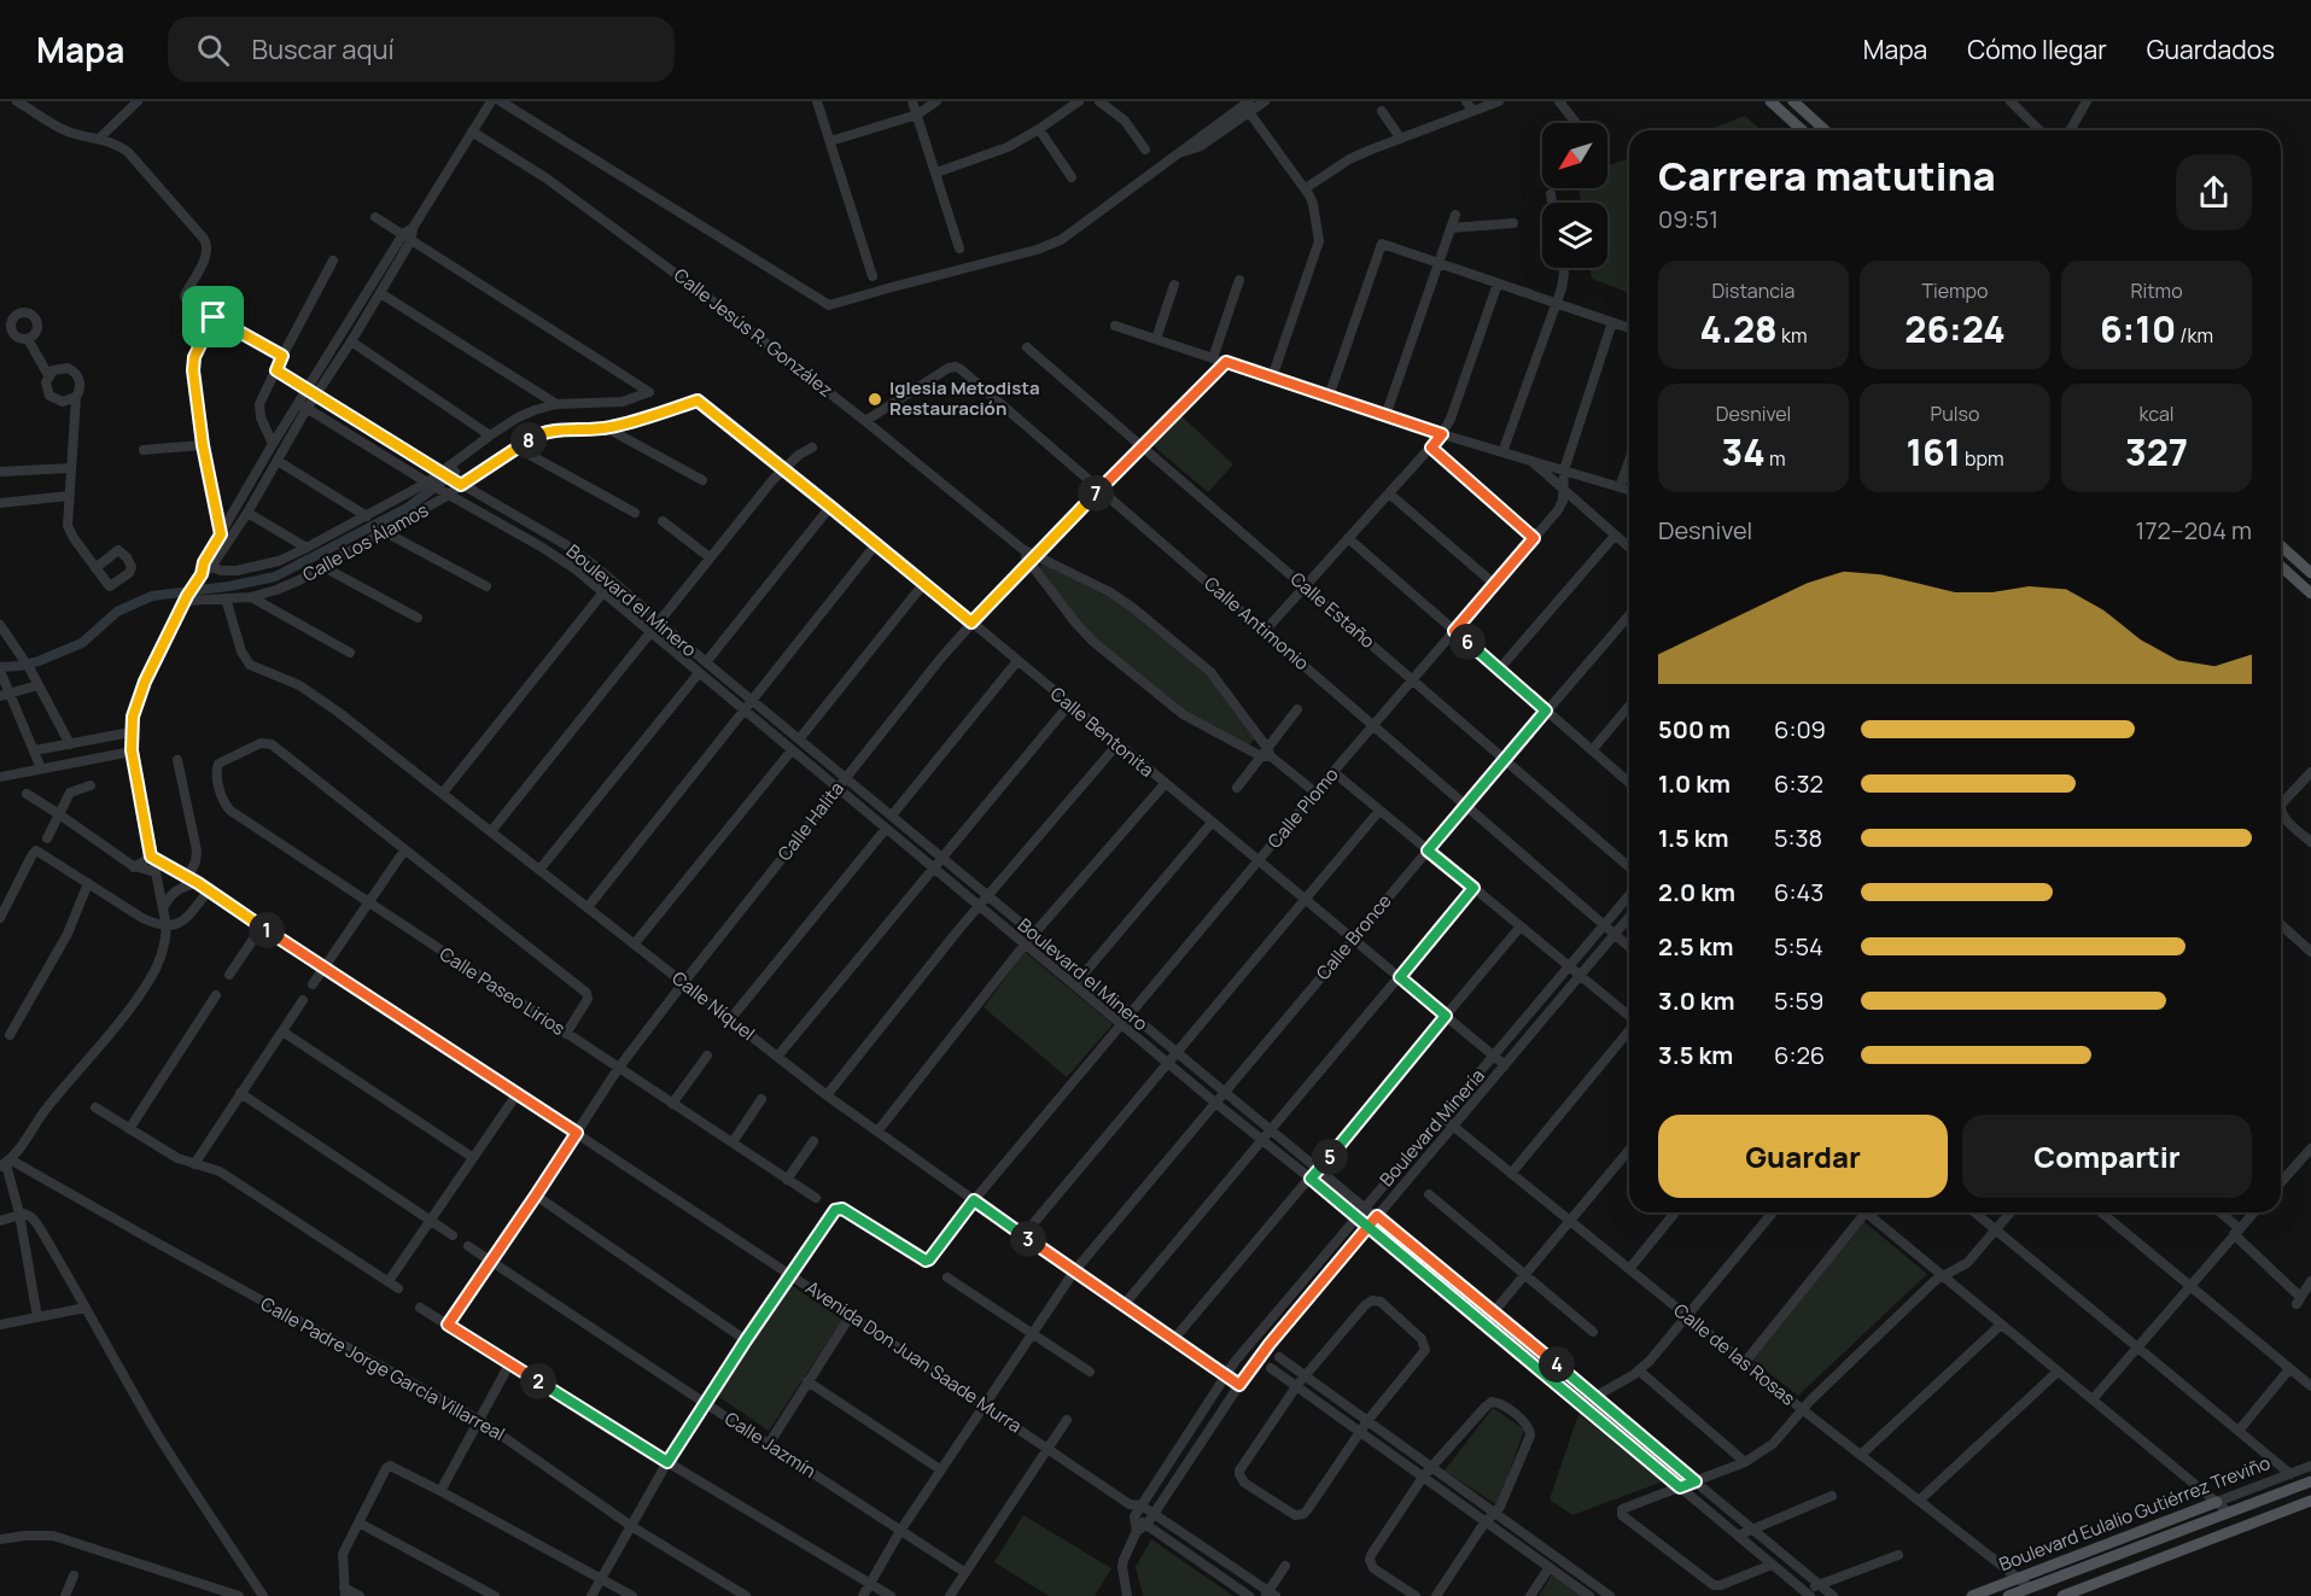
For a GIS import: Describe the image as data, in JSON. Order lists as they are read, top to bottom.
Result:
{
  "streets": {
    "main road": ["Boulevard Eulalio Gutiérrez Treviño"],
    "street": [
      "Calle Jesús R. González",
      "Calle Los Álamos",
      "Boulevard el Minero",
      "Calle Estaño",
      "Calle Antimonio",
      "Calle Bentonita",
      "Calle Plomo",
      "Calle Halita",
      "Calle Bronce",
      "Calle Paseo Lirios",
      "Calle Níquel",
      "Boulevard Minería",
      "Calle de las Rosas",
      "Avenida Don Juan Saade Murra",
      "Calle Padre Jorge García Villarreal",
      "Calle Jazmín"
    ]
  },
  "crossings": [
    ["Calle Jesús R. González", "Calle Antimonio"],
    ["Calle Jesús R. González", "Calle Plomo"],
    ["Calle Jesús R. González", "Calle Halita"],
    ["Calle Los Álamos", "Boulevard el Minero"],
    ["Calle Los Álamos", "Calle Bentonita"],
    ["Calle Los Álamos", "Calle Níquel"],
    ["Boulevard el Minero", "Calle Plomo"],
    ["Boulevard el Minero", "Calle Halita"],
    ["Boulevard el Minero", "Calle Bronce"],
    ["Boulevard el Minero", "Boulevard Minería"],
    ["Calle Estaño", "Calle Plomo"],
    ["Calle Estaño", "Calle Halita"],
    ["Calle Estaño", "Calle Bronce"],
    ["Calle Antimonio", "Calle Plomo"],
    ["Calle Antimonio", "Calle Halita"],
    ["Calle Antimonio", "Calle Bronce"],
    ["Calle Antimonio", "Boulevard Minería"],
    ["Calle Bentonita", "Calle Plomo"],
    ["Calle Bentonita", "Calle Halita"],
    ["Calle Bentonita", "Calle Bronce"],
    ["Calle Bentonita", "Boulevard Minería"],
    ["Calle Plomo", "Calle Níquel"],
    ["Calle Plomo", "Avenida Don Juan Saade Murra"],
    ["Calle Halita", "Calle Paseo Lirios"],
    ["Calle Halita", "Calle Níquel"],
    ["Calle Halita", "Avenida Don Juan Saade Murra"],
    ["Calle Halita", "Calle Jazmín"],
    ["Calle Bronce", "Calle Níquel"],
    ["Calle Bronce", "Avenida Don Juan Saade Murra"],
    ["Calle Bronce", "Calle Jazmín"],
    ["Calle Níquel", "Boulevard Minería"],
    ["Boulevard Minería", "Calle de las Rosas"],
    ["Boulevard Minería", "Avenida Don Juan Saade Murra"],
    ["Calle de las Rosas", "Boulevard Eulalio Gutiérrez Treviño"]
  ],
  "places": ["Iglesia Metodista Restauración"],
  "north": "bottom left",
  "page": {
    "header": "Mapa",
    "search": "Buscar aquí",
    "nav": ["Mapa", "Cómo llegar", "Guardados"],
    "heading": ["Carrera matutina", "09:51"],
    "stats": [
      ["Distancia", "4.28 km"],
      ["Tiempo", "26:24"],
      ["Ritmo", "6:10 /km"],
      ["Desnivel", "34 m"],
      ["Pulso", "161 bpm"],
      ["kcal", "327"]
    ],
    "pins": [
      "8",
      "7",
      "6",
      "1",
      "5",
      "3",
      "4",
      "2"
    ],
    "chart": ["Desnivel", "172–204 m"],
    "list": [
      {
        "name": "500 m",
        "note": "6:09"
      },
      {
        "name": "1.0 km",
        "note": "6:32"
      },
      {
        "name": "1.5 km",
        "note": "5:38"
      },
      {
        "name": "2.0 km",
        "note": "6:43"
      },
      {
        "name": "2.5 km",
        "note": "5:54"
      },
      {
        "name": "3.0 km",
        "note": "5:59"
      },
      {
        "name": "3.5 km",
        "note": "6:26"
      }
    ],
    "buttons": ["Guardar", "Compartir"]
  }
}
